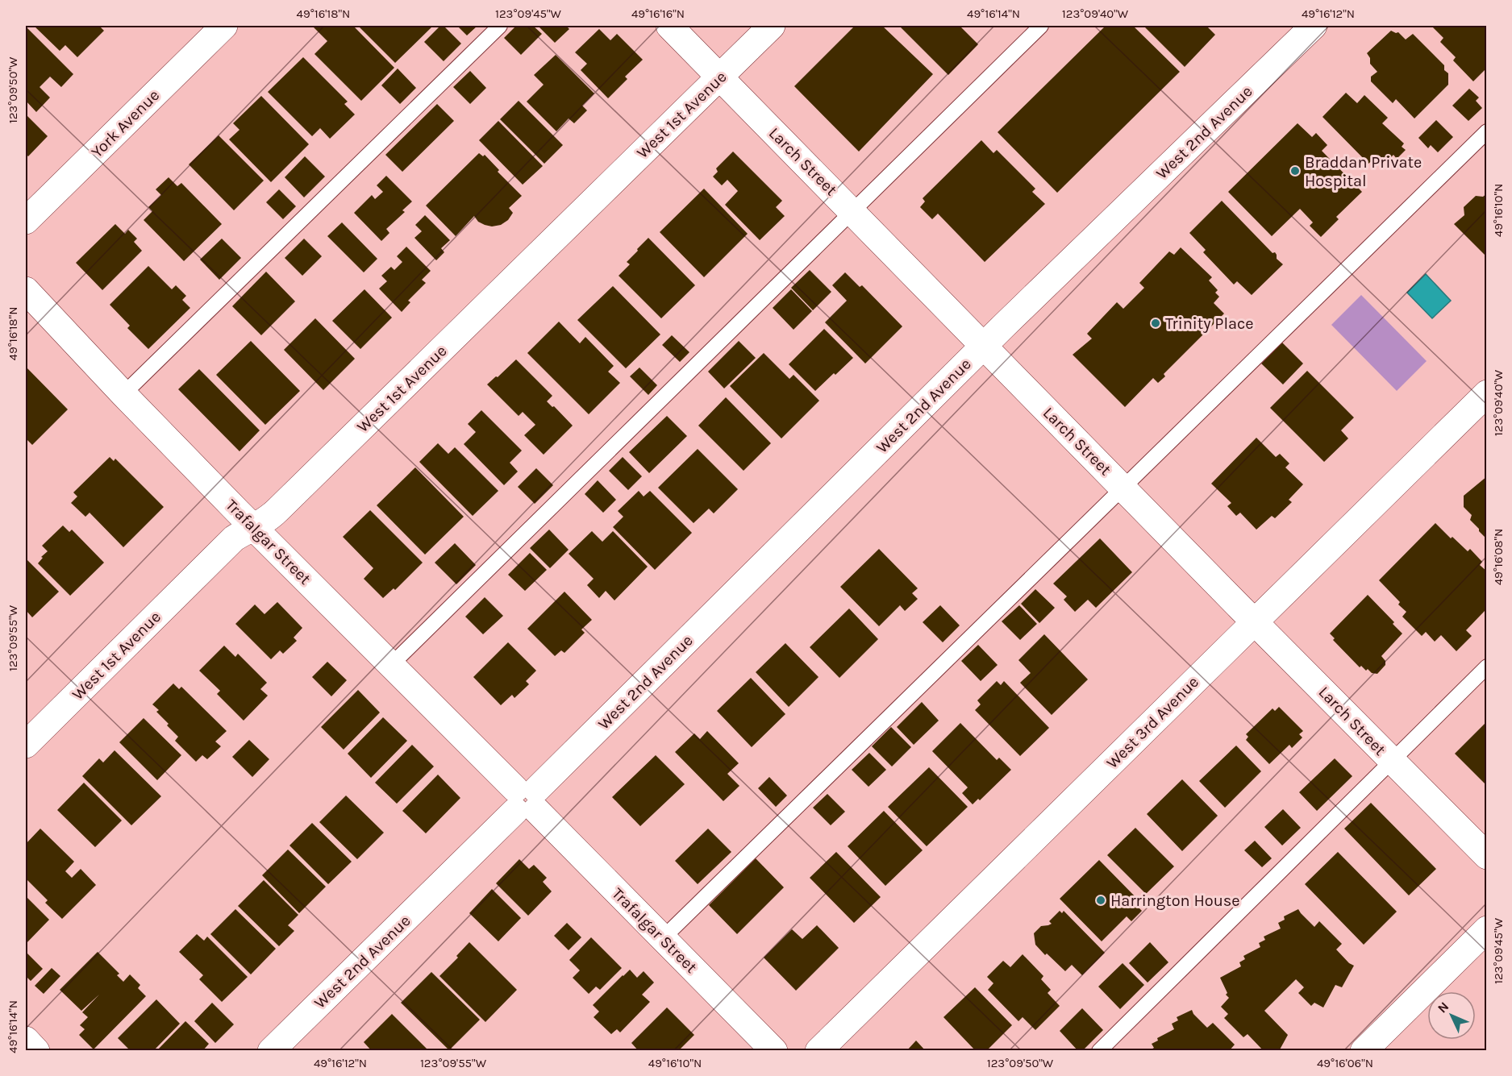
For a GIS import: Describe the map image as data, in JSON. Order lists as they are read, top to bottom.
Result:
{
  "streets": {
    "street": [
      "West 1st Avenue",
      "York Avenue",
      "West 2nd Avenue",
      "Larch Street",
      "Trafalgar Street",
      "West 3rd Avenue"
    ]
  },
  "crossings": [
    ["West 1st Avenue", "Larch Street"],
    ["West 1st Avenue", "Trafalgar Street"],
    ["West 2nd Avenue", "Larch Street"],
    ["West 2nd Avenue", "Trafalgar Street"],
    ["Larch Street", "West 3rd Avenue"]
  ],
  "places": ["Braddan Private Hospital", "Trinity Place", "Harrington House"],
  "north": "top left",
  "coordinates": [
    "49°16'18\"N",
    "123°09'45\"W",
    "49°16'16\"N",
    "49°16'14\"N",
    "123°09'40\"W",
    "49°16'12\"N",
    "123°09'50\"W",
    "49°16'10\"N",
    "49°16'08\"N",
    "123°09'55\"W",
    "49°16'06\"N"
  ]
}
